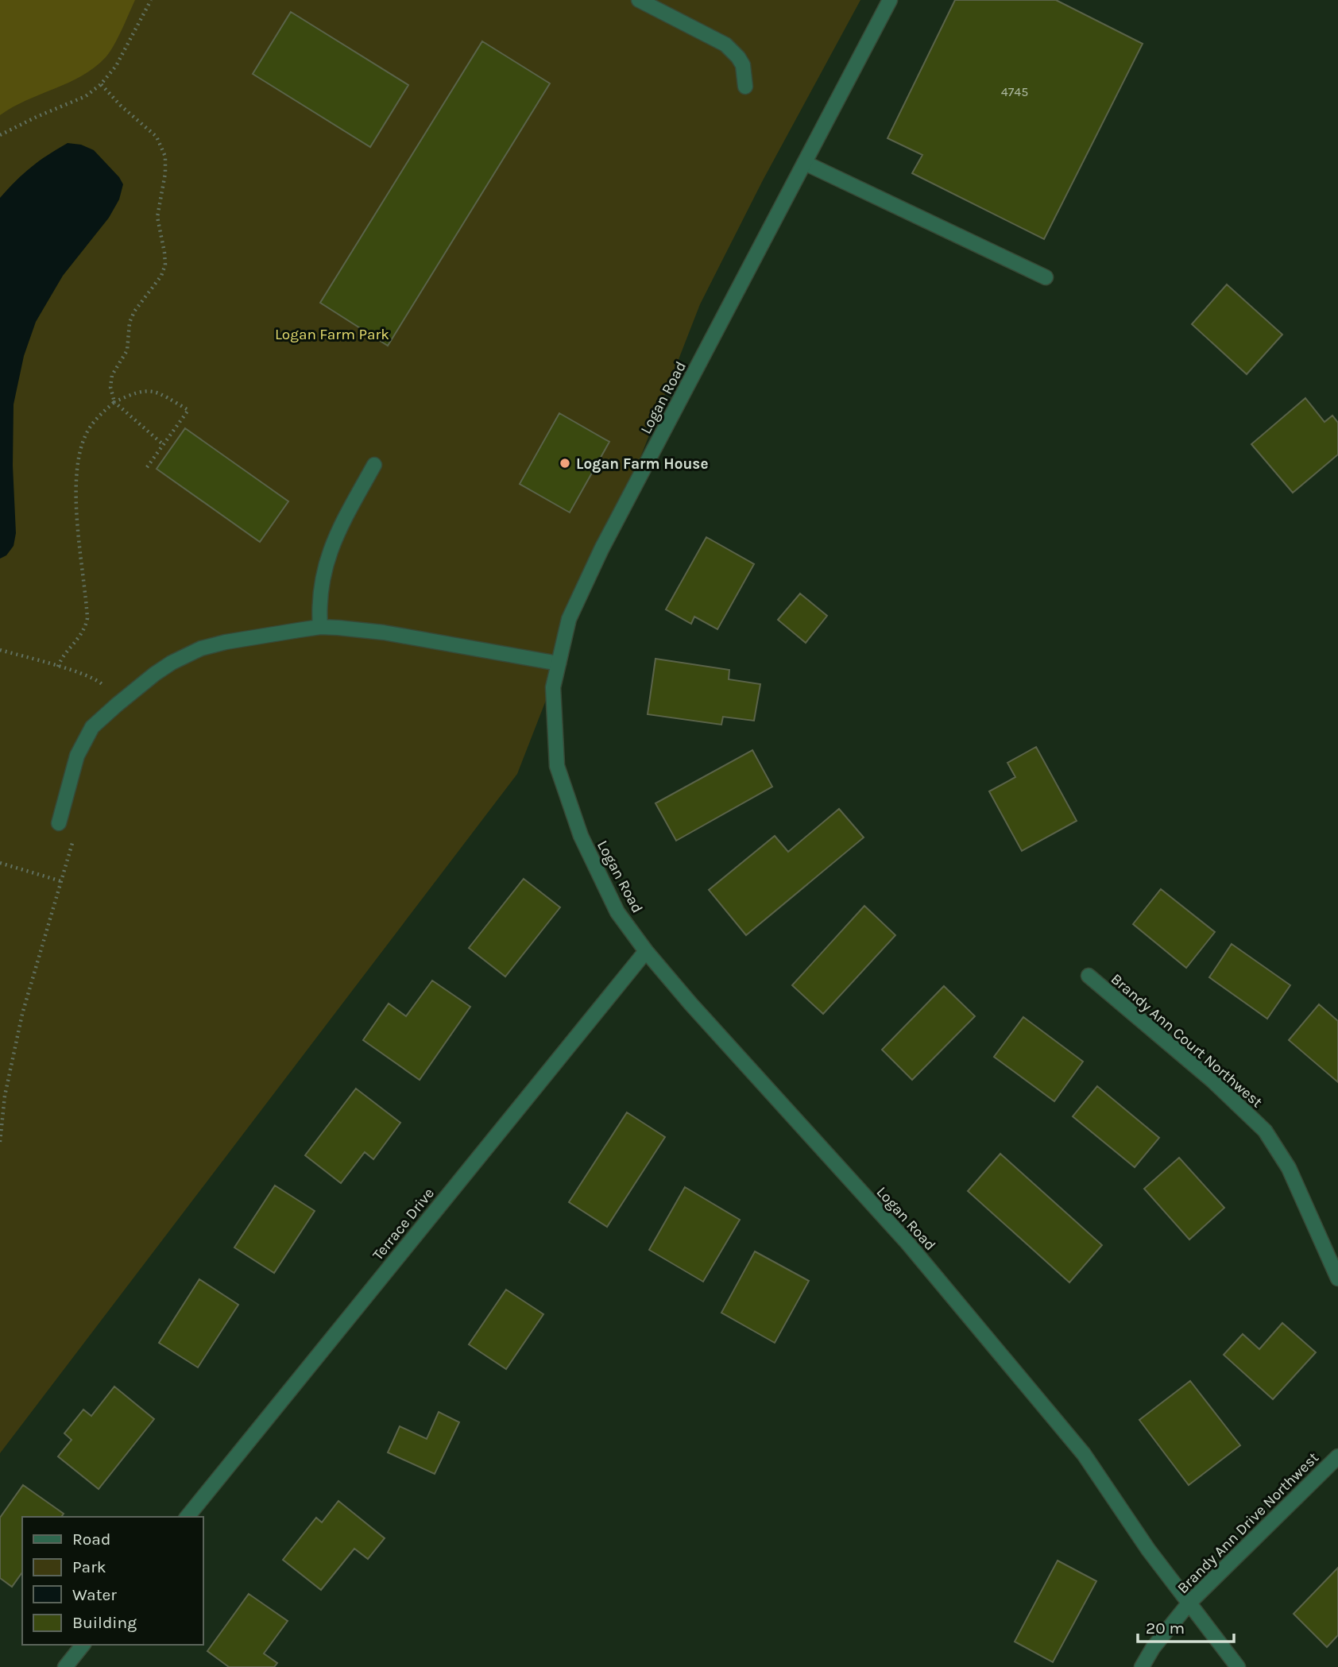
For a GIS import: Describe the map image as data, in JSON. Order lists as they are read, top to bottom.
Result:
{
  "streets": {
    "street": [
      "Logan Road",
      "Brandy Ann Court Northwest",
      "Terrace Drive",
      "Brandy Ann Drive Northwest"
    ]
  },
  "crossings": [
    ["Logan Road", "Terrace Drive"],
    ["Logan Road", "Brandy Ann Drive Northwest"]
  ],
  "parks": ["Logan Farm Park"],
  "places": ["Logan Farm House"],
  "house_numbers": ["4745"],
  "legend": [
    "Road",
    "Park",
    "Water",
    "Building"
  ],
  "scale_bar": "20 m"
}
